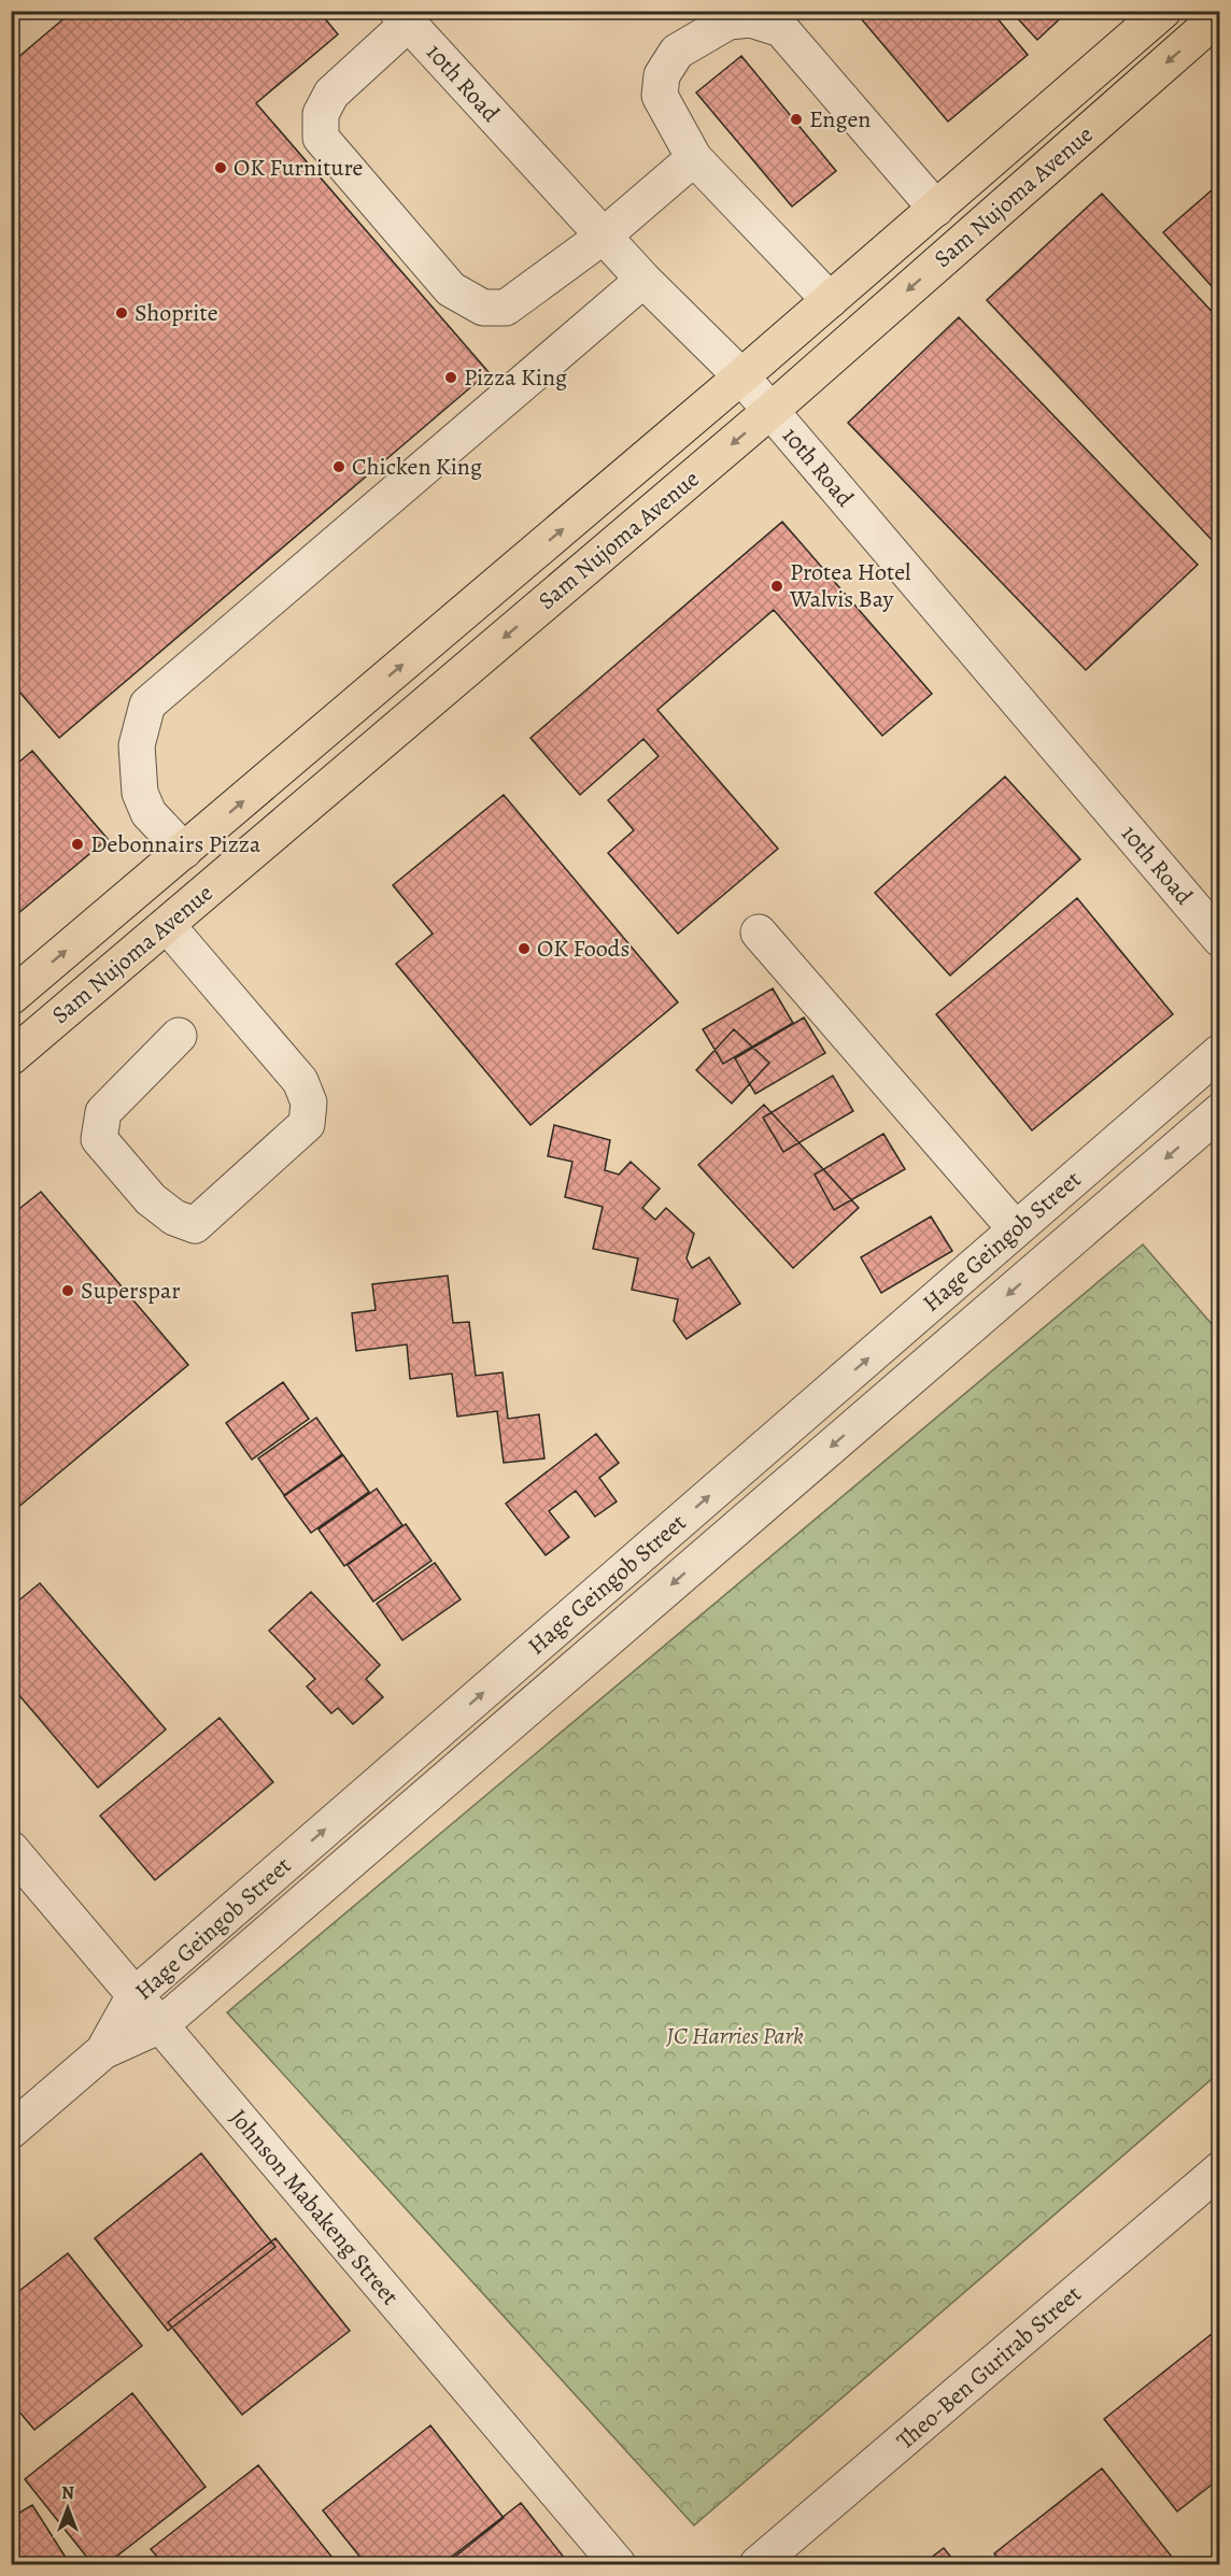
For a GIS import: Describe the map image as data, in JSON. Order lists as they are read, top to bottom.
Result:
{
  "streets": {
    "main road": ["Sam Nujoma Avenue"],
    "street": [
      "10th Road",
      "Hage Geingob Street",
      "Johnson Mabakeng Street",
      "Theo-Ben Gurirab Street"
    ]
  },
  "crossings": [
    ["10th Road", "Sam Nujoma Avenue"],
    ["Hage Geingob Street", "Johnson Mabakeng Street"]
  ],
  "parks": ["JC Harries Park"],
  "places": [
    "Engen",
    "OK Furniture",
    "Shoprite",
    "Pizza King",
    "Chicken King",
    "Protea Hotel Walvis Bay",
    "Debonnairs Pizza",
    "OK Foods",
    "Superspar"
  ],
  "north": "top"
}
